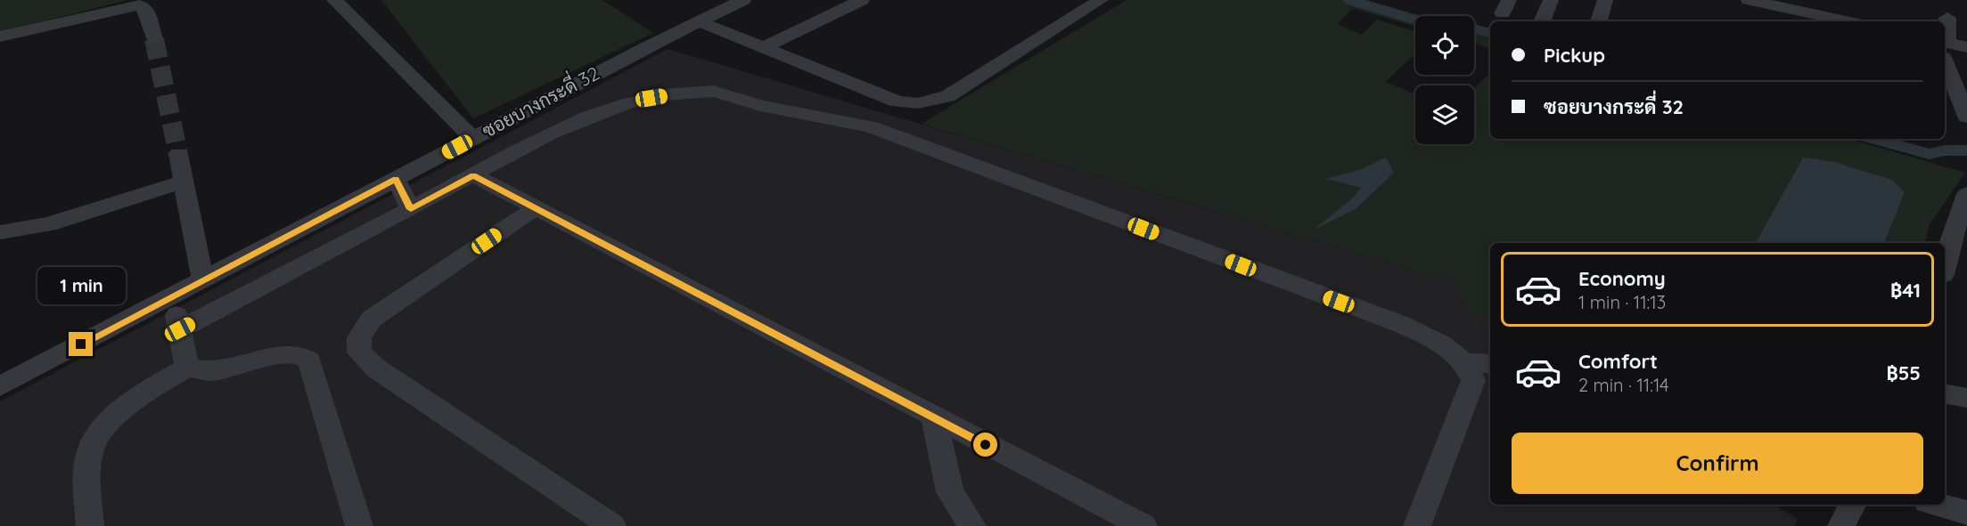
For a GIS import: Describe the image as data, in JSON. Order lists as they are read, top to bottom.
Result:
{
  "streets": {
    "street": ["ซอยบางกระดี่ 32"]
  },
  "page": {
    "banner": ["Pickup", "ซอยบางกระดี่ 32"],
    "list": [
      {
        "name": "Economy",
        "note": "1 min · 11:13",
        "value": "฿41"
      },
      {
        "name": "Comfort",
        "note": "2 min · 11:14",
        "value": "฿55"
      }
    ],
    "bubble": "1 min",
    "buttons": "Confirm"
  }
}
